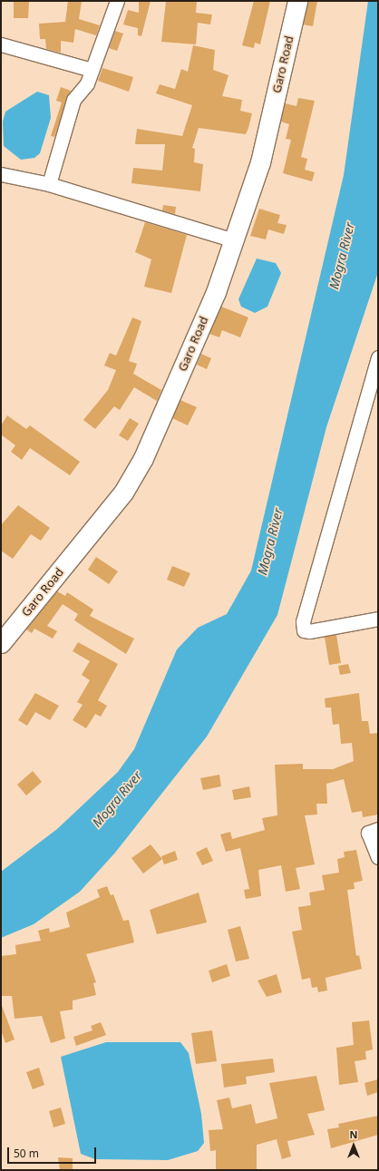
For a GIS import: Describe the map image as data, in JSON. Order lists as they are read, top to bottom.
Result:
{
  "streets": {
    "street": ["Garo Road"]
  },
  "water": ["Mogra River"],
  "scale_bar": "50 m",
  "north": "top"
}
